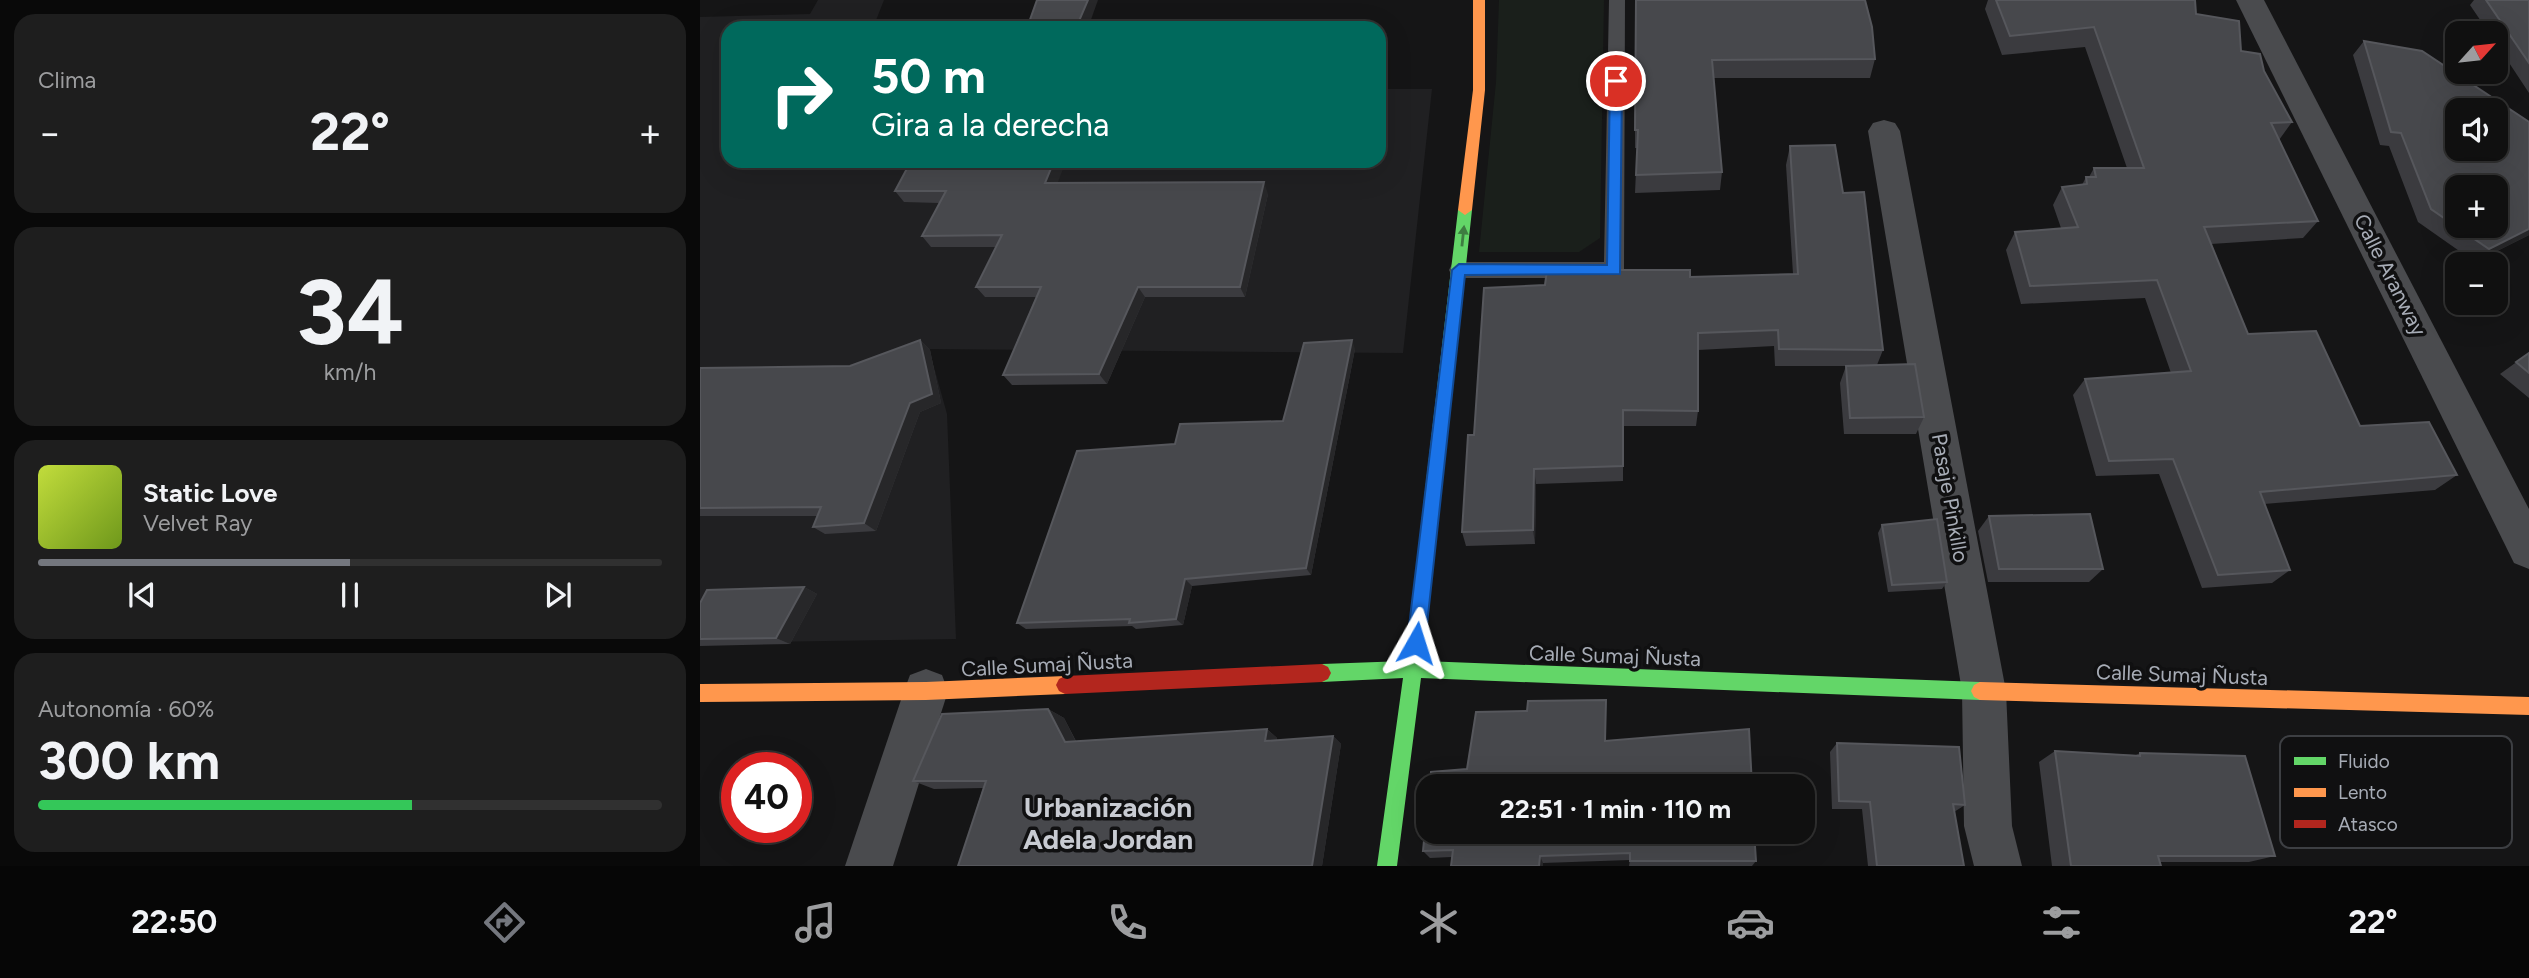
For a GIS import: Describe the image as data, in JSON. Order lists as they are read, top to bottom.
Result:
{
  "streets": {
    "street": ["Calle Aranway", "Pasaje Pinkillo", "Calle Sumaj Ñusta"]
  },
  "crossings": [
    ["Pasaje Pinkillo", "Calle Sumaj Ñusta"]
  ],
  "districts": ["Urbanización Adela Jordan"],
  "legend": ["Fluido", "Lento", "Atasco"],
  "north": "top right",
  "page": {
    "tile": [
      "Clima",
      ["34", "km/h"],
      ["Autonomía · 60%", "300 km"]
    ],
    "map_buttons": ["+", "−"],
    "turn": ["50 m", "Gira a la derecha"],
    "heat": ["−", "22°", "+"],
    "song": ["Static Love", "Velvet Ray"],
    "limit": "40",
    "trip": "22:51 · 1 min · 110 m",
    "tabs": ["22:50", "22°"]
  }
}
